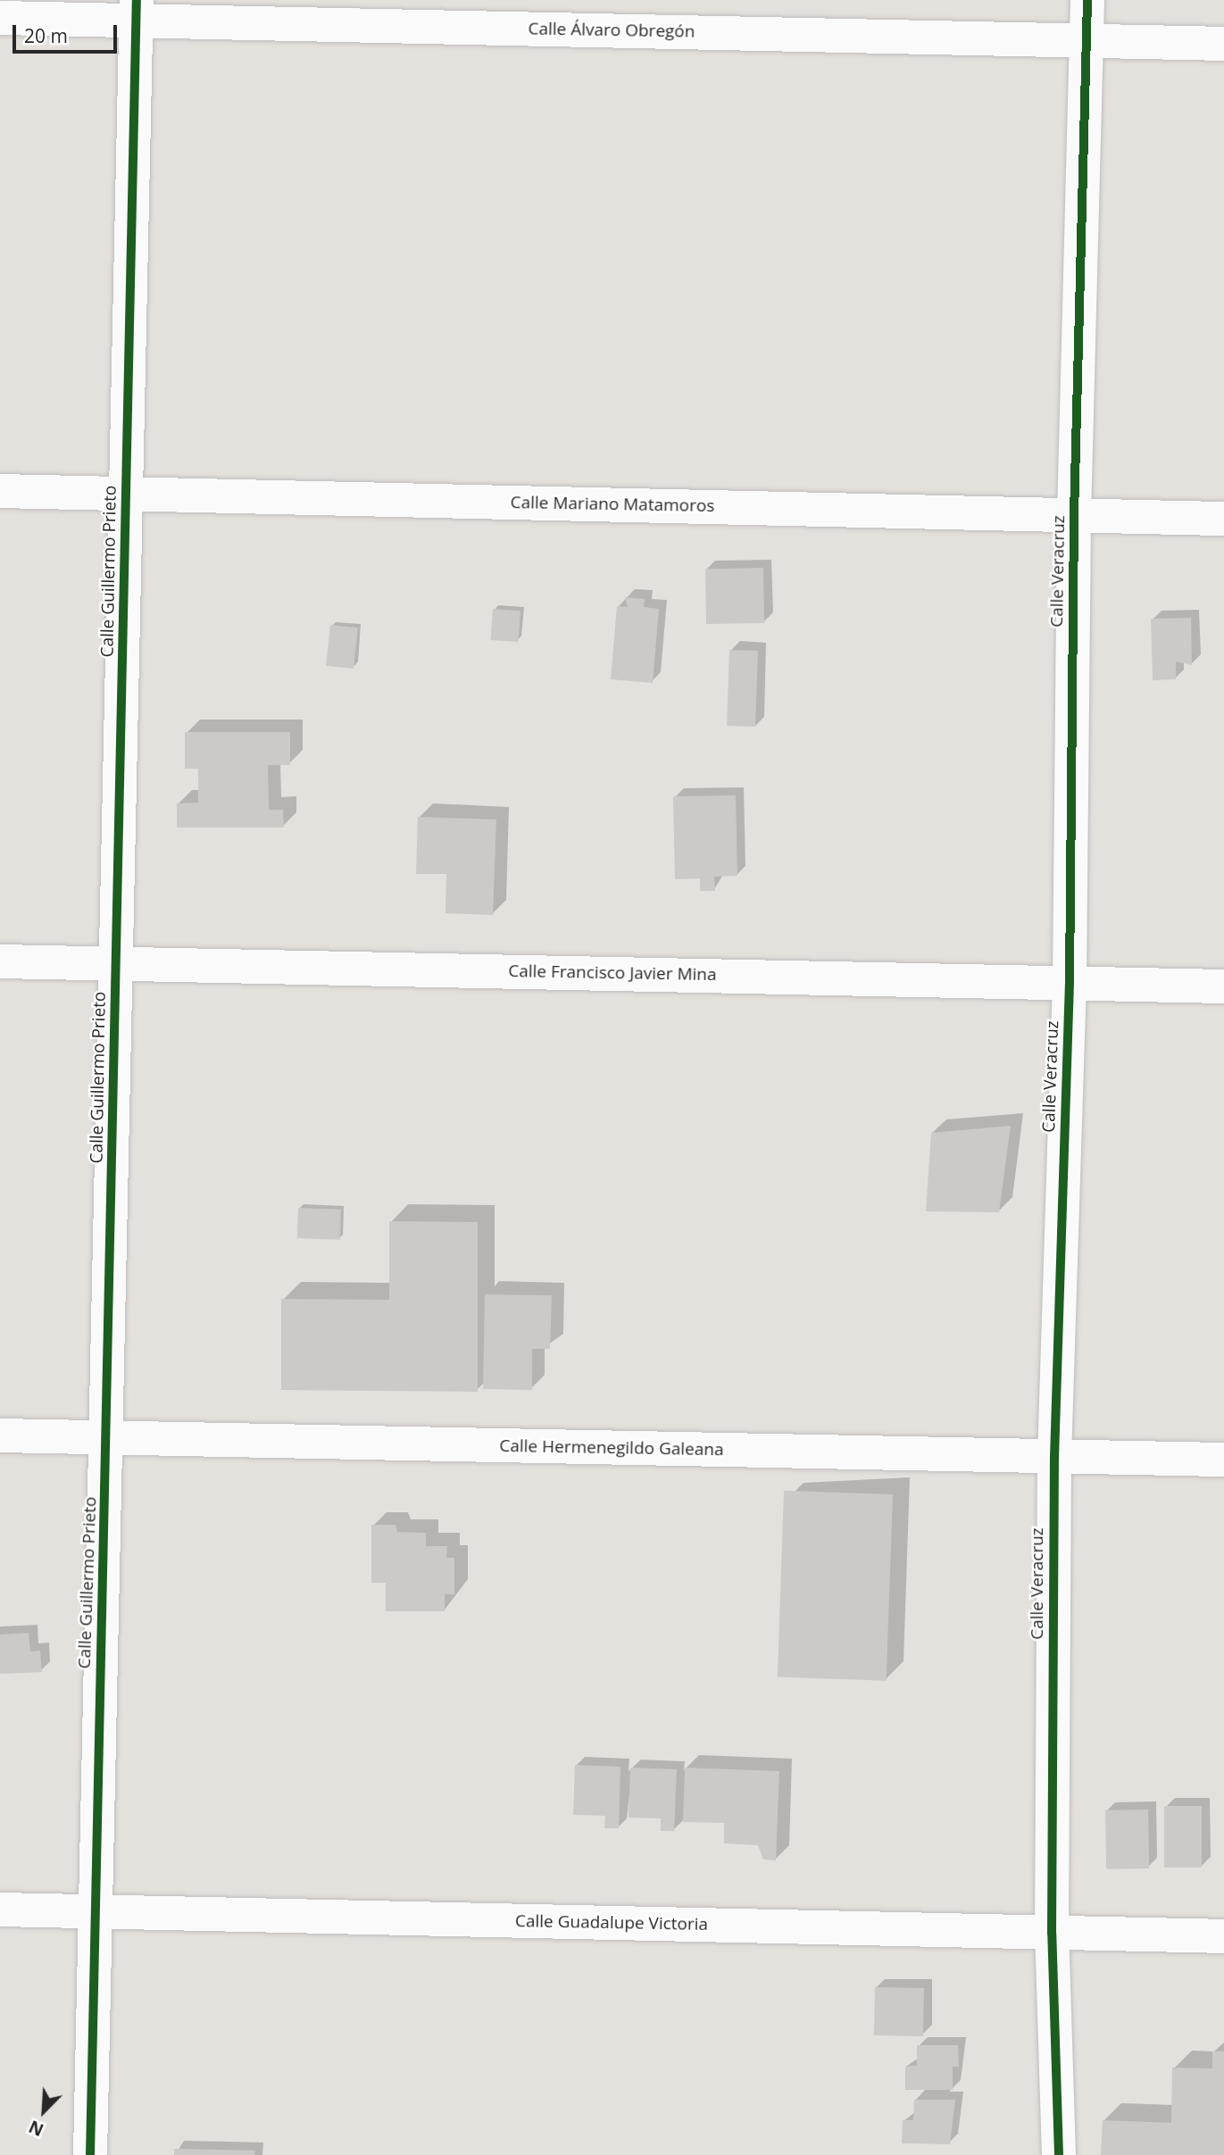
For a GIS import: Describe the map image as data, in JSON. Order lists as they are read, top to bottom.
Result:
{
  "streets": {
    "street": [
      "Calle Álvaro Obregón",
      "Calle Mariano Matamoros",
      "Calle Guillermo Prieto",
      "Calle Veracruz",
      "Calle Francisco Javier Mina",
      "Calle Hermenegildo Galeana",
      "Calle Guadalupe Victoria"
    ]
  },
  "crossings": [
    ["Calle Álvaro Obregón", "Calle Guillermo Prieto"],
    ["Calle Álvaro Obregón", "Calle Veracruz"],
    ["Calle Mariano Matamoros", "Calle Guillermo Prieto"],
    ["Calle Mariano Matamoros", "Calle Veracruz"],
    ["Calle Guillermo Prieto", "Calle Francisco Javier Mina"],
    ["Calle Guillermo Prieto", "Calle Hermenegildo Galeana"],
    ["Calle Guillermo Prieto", "Calle Guadalupe Victoria"],
    ["Calle Veracruz", "Calle Francisco Javier Mina"],
    ["Calle Veracruz", "Calle Hermenegildo Galeana"],
    ["Calle Veracruz", "Calle Guadalupe Victoria"]
  ],
  "scale_bar": "20 m",
  "north": "bottom left"
}
